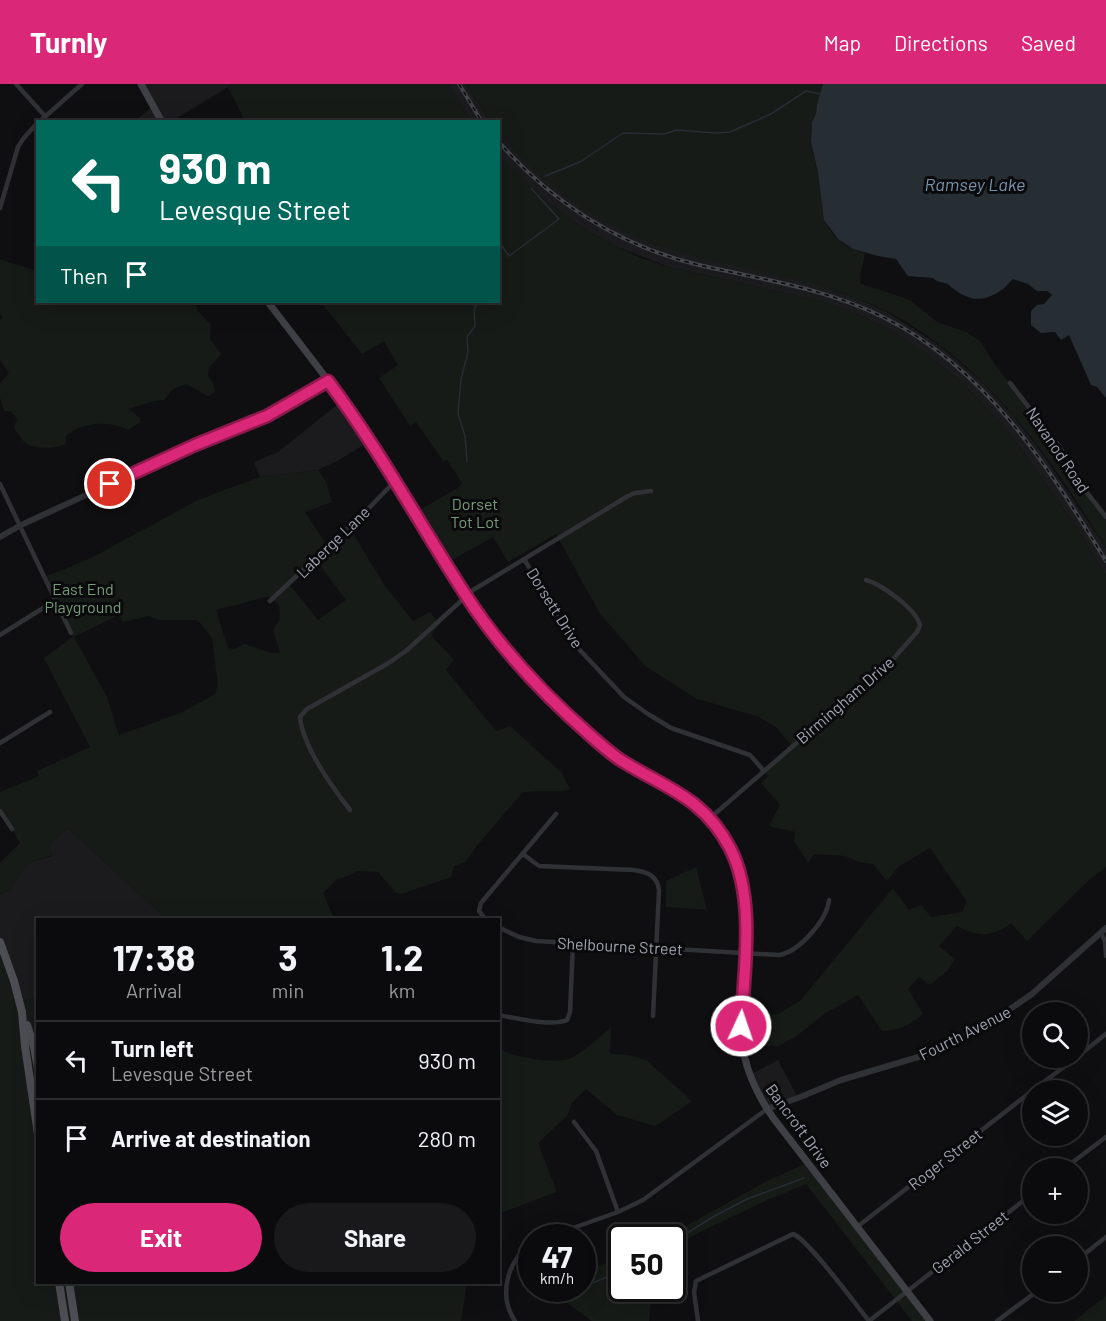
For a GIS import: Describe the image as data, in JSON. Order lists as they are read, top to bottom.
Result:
{
  "streets": {
    "main road": ["Bancroft Drive"],
    "street": [
      "Navanod Road",
      "Laberge Lane",
      "Dorsett Drive",
      "Birmingham Drive",
      "Shelbourne Street",
      "Fourth Avenue",
      "Roger Street",
      "Gerald Street"
    ]
  },
  "crossings": [
    ["Laberge Lane", "Bancroft Drive"],
    ["Dorsett Drive", "Birmingham Drive"],
    ["Birmingham Drive", "Bancroft Drive"],
    ["Shelbourne Street", "Bancroft Drive"],
    ["Fourth Avenue", "Bancroft Drive"],
    ["Bancroft Drive", "Roger Street"],
    ["Bancroft Drive", "Gerald Street"]
  ],
  "water": ["Ramsey Lake"],
  "parks": ["Dorset Tot Lot", "East End Playground"],
  "page": {
    "header": "Turnly",
    "nav": ["Map", "Directions", "Saved"],
    "turn": ["930 m", "Levesque Street"],
    "then": "Then",
    "eta": [
      "17:38",
      "Arrival",
      "3",
      "min",
      "1.2",
      "km"
    ],
    "map_buttons": ["+", "−"],
    "list": [
      {
        "name": "Turn left",
        "note": "Levesque Street",
        "value": "930 m"
      },
      {
        "name": "Arrive at destination",
        "value": "280 m"
      }
    ],
    "buttons": ["Exit", "Share"],
    "speed": "47 km/h",
    "limit": "50"
  }
}
